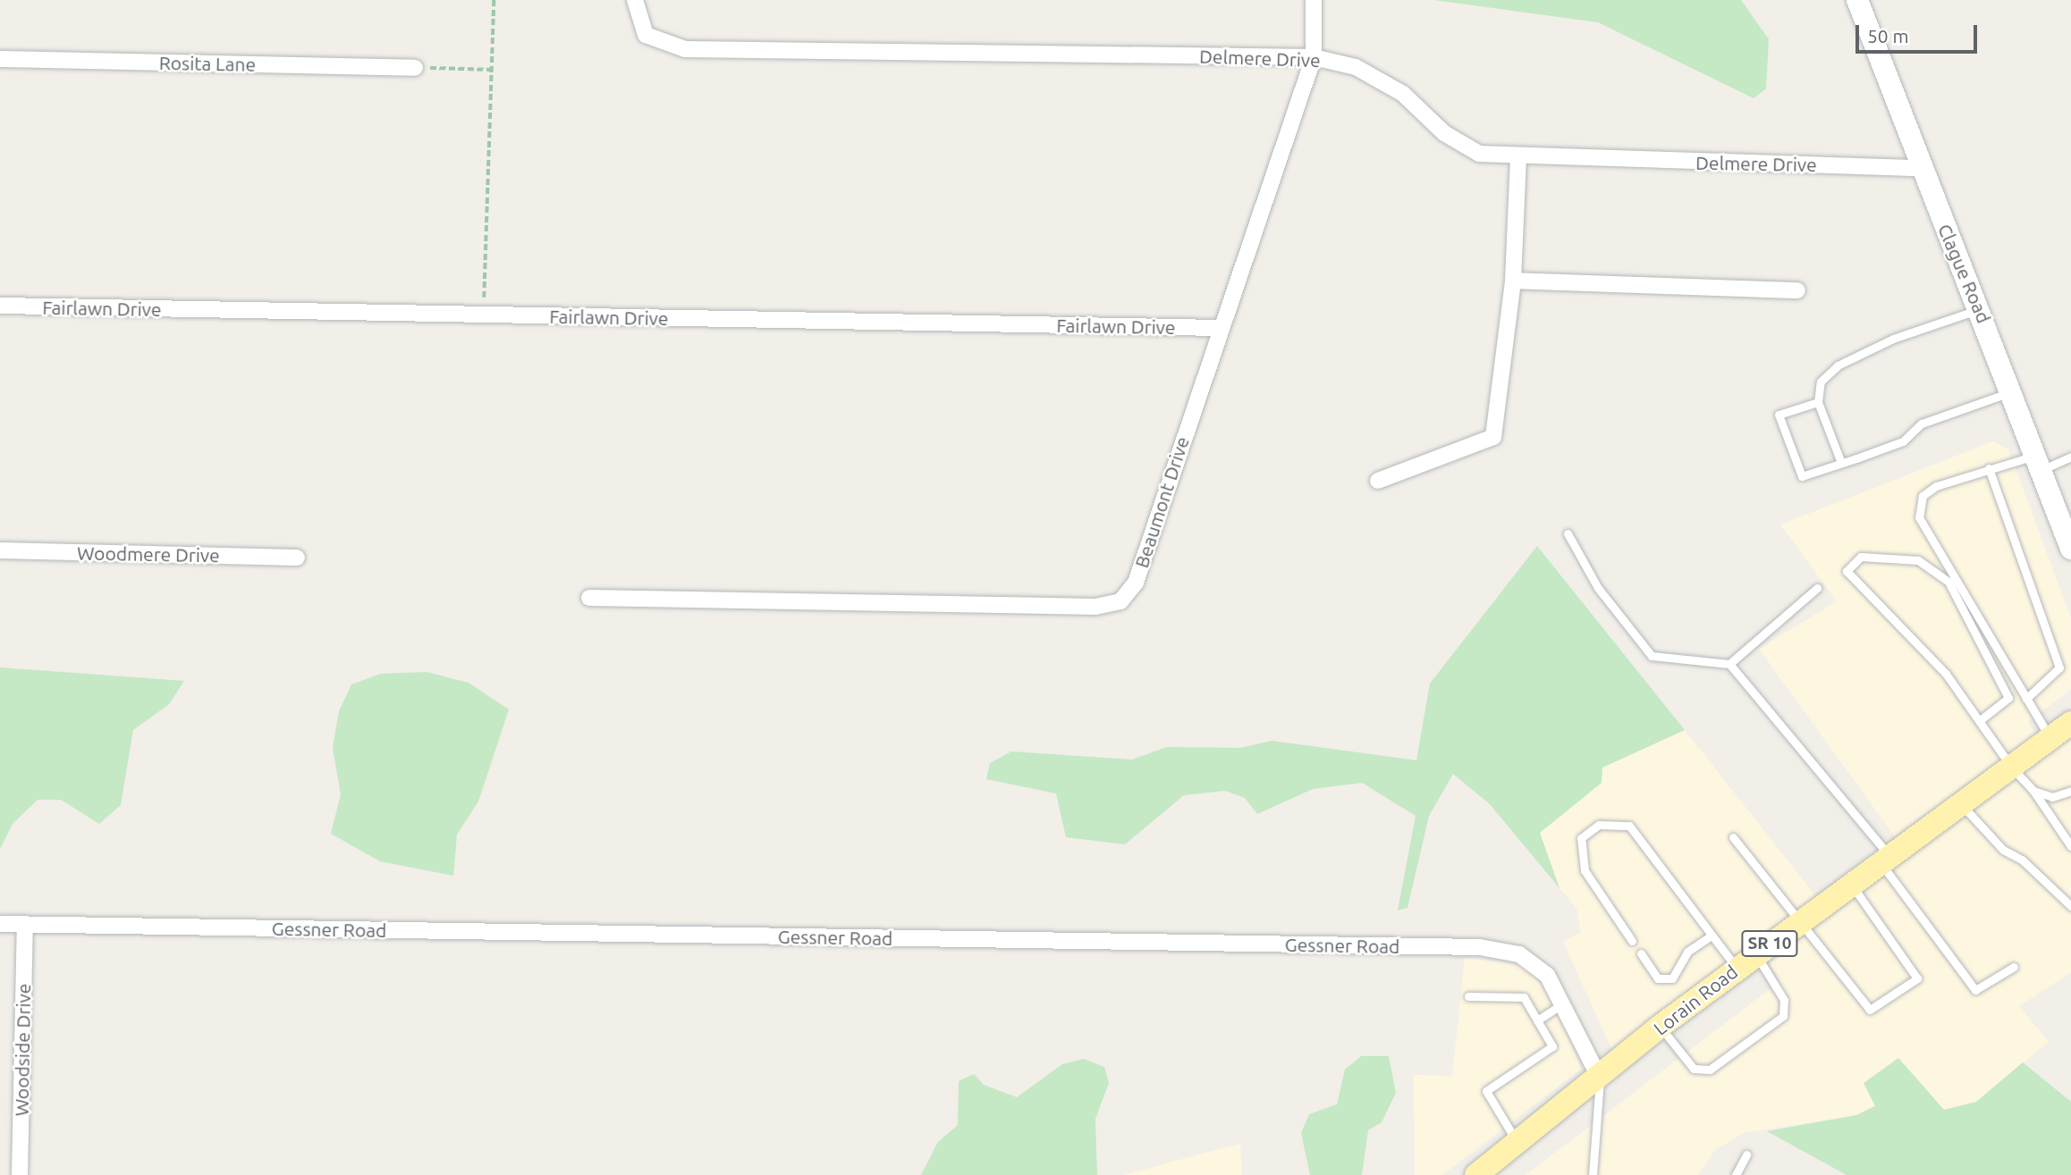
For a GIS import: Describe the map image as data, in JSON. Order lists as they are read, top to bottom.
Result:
{
  "streets": {
    "main road": ["Clague Road", "SR 10", "Lorain Road"],
    "street": [
      "Delmere Drive",
      "Rosita Lane",
      "Fairlawn Drive",
      "Beaumont Drive",
      "Woodmere Drive",
      "Gessner Road",
      "Woodside Drive"
    ]
  },
  "crossings": [
    ["Delmere Drive", "Clague Road"],
    ["Delmere Drive", "Beaumont Drive"],
    ["Fairlawn Drive", "Beaumont Drive"],
    ["Gessner Road", "Lorain Road"],
    ["Gessner Road", "Woodside Drive"]
  ],
  "scale_bar": "50 m"
}
